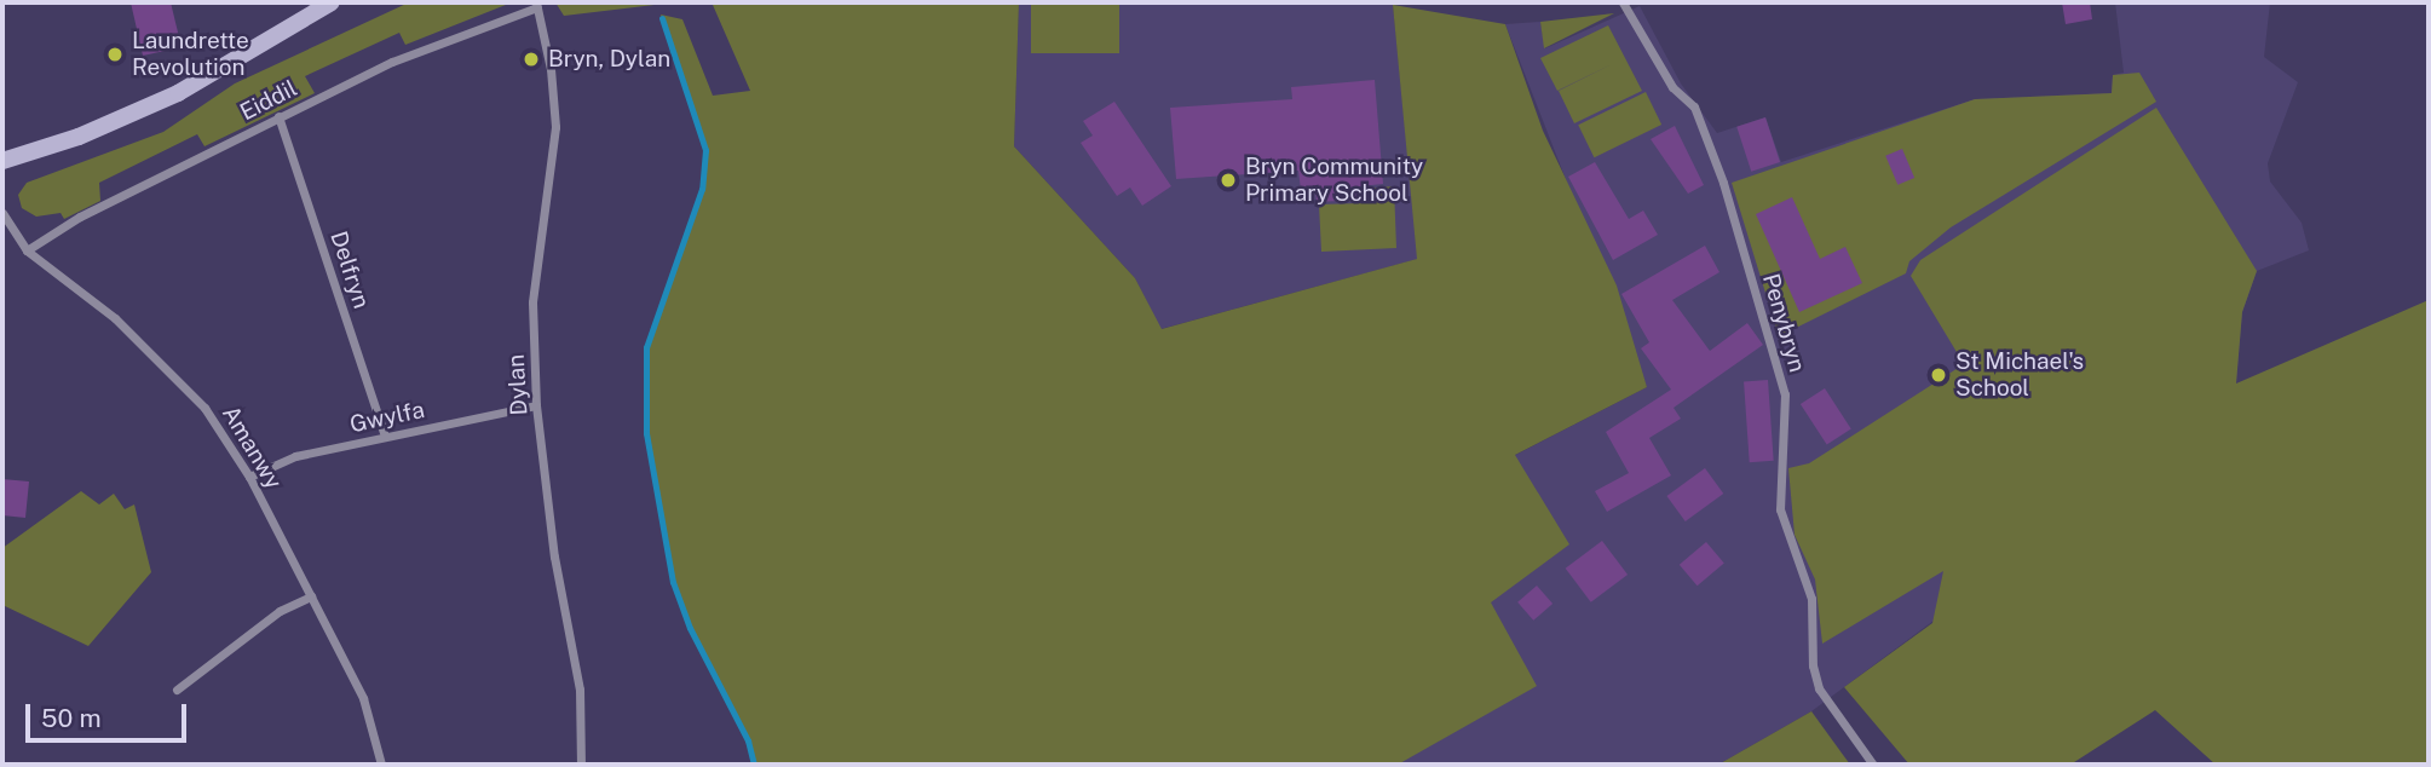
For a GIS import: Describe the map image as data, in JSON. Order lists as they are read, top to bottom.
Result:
{
  "streets": {
    "street": [
      "Eiddil",
      "Delfryn",
      "Penybryn",
      "Dylan",
      "Gwylfa",
      "Amanwy"
    ]
  },
  "crossings": [
    ["Eiddil", "Delfryn"],
    ["Eiddil", "Dylan"],
    ["Eiddil", "Amanwy"],
    ["Delfryn", "Gwylfa"],
    ["Dylan", "Gwylfa"],
    ["Gwylfa", "Amanwy"]
  ],
  "places": [
    "Laundrette Revolution",
    "Bryn, Dylan",
    "Bryn Community Primary School",
    "St Michael's School"
  ],
  "scale_bar": "50 m"
}
